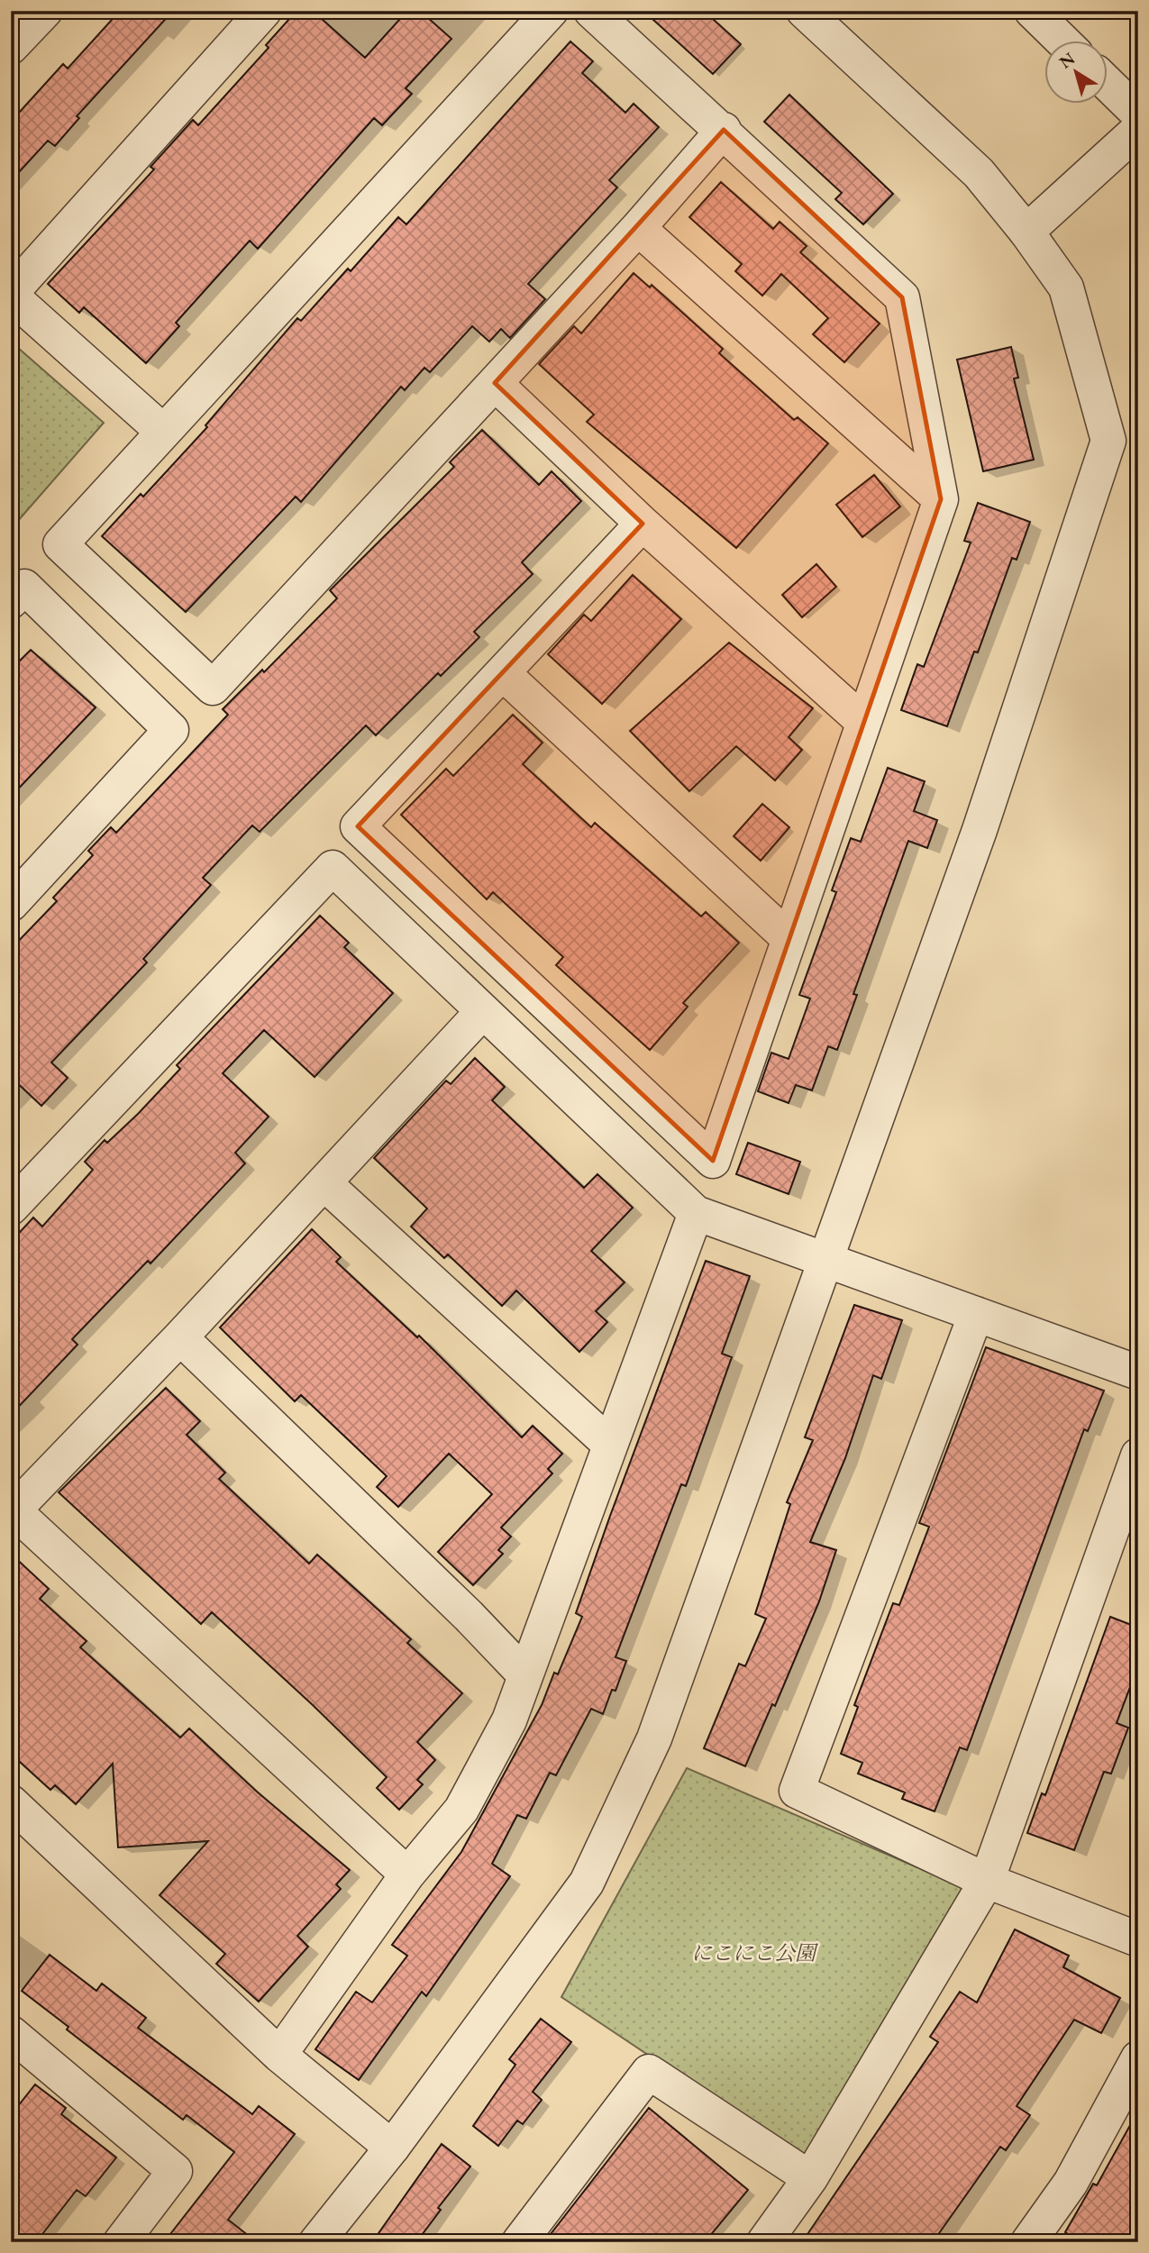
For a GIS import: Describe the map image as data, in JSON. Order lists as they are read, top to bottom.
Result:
{
  "parks": ["にこにこ公園"],
  "north": "top left"
}
